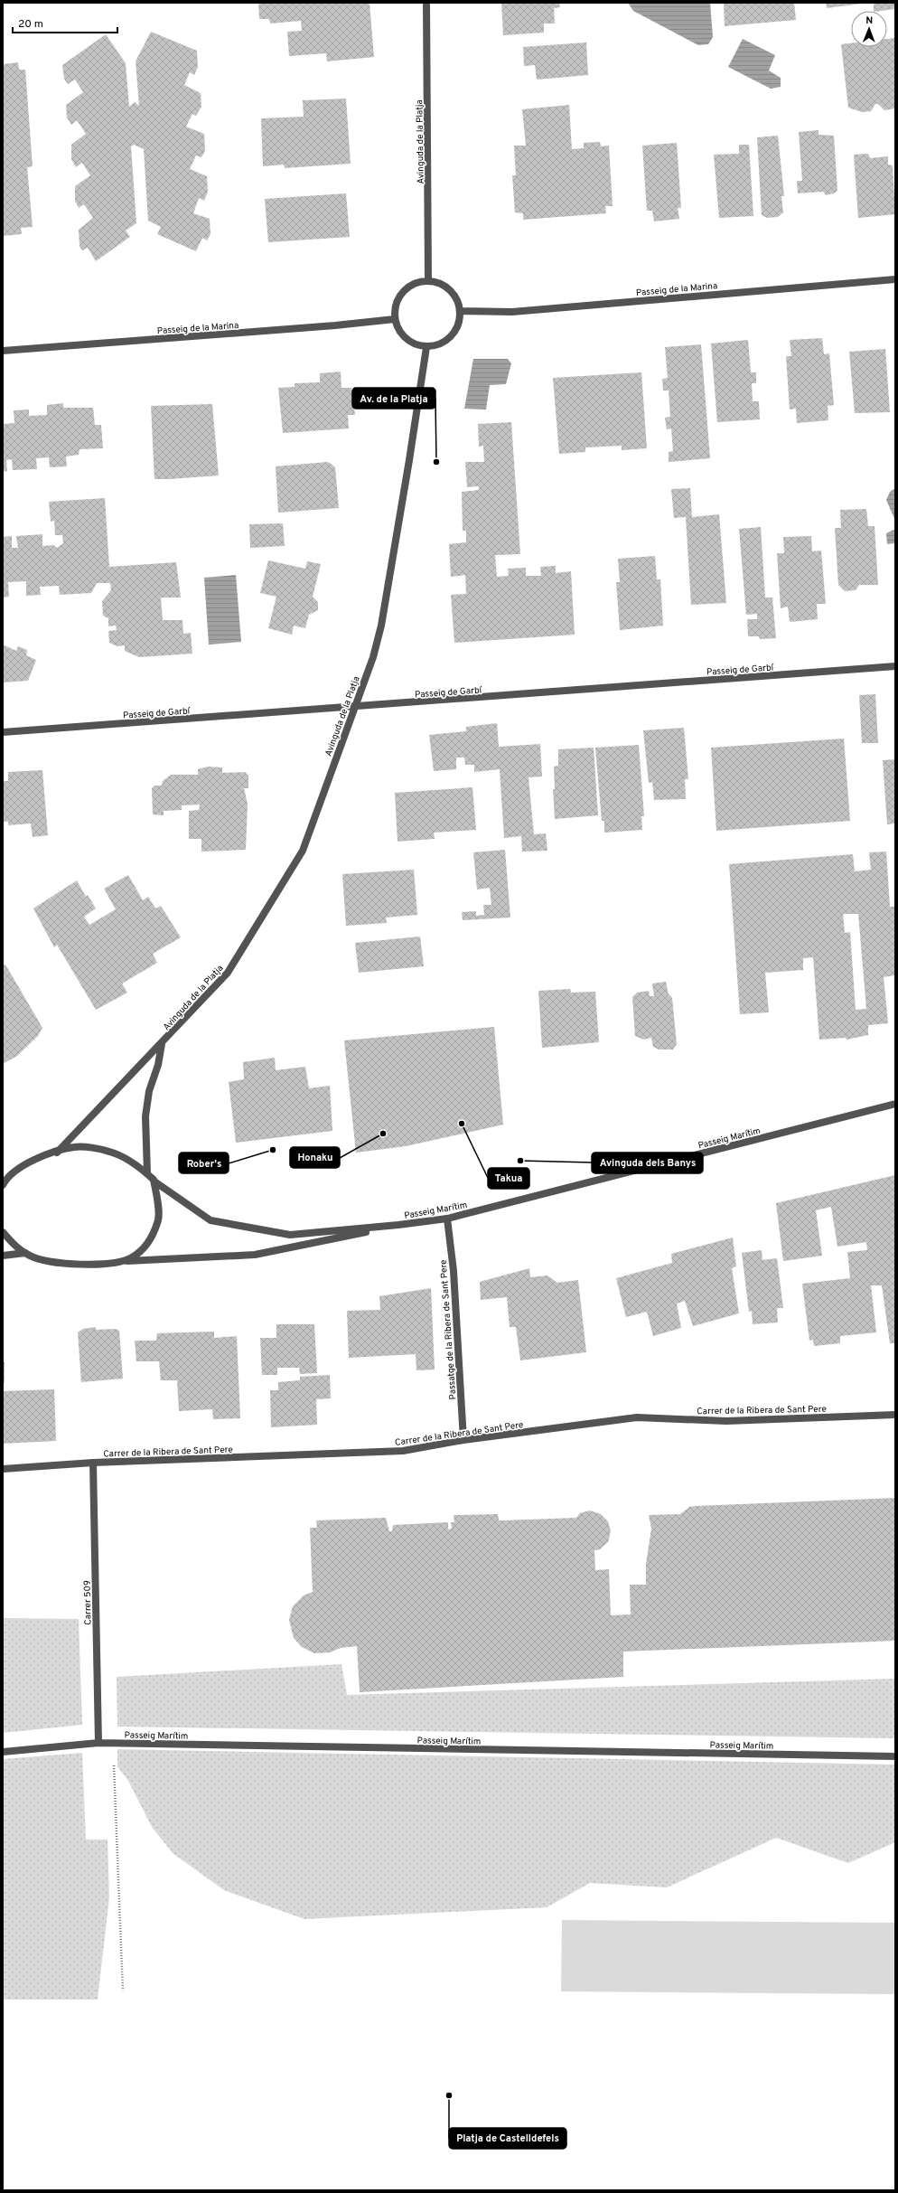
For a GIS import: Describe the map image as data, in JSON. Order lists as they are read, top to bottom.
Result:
{
  "streets": {
    "street": [
      "Avinguda de la Platja",
      "Passeig de la Marina",
      "Passeig de Garbí",
      "Passeig Marítim",
      "Passatge de la Ribera de Sant Pere",
      "Carrer de la Ribera de Sant Pere",
      "Carrer 509"
    ]
  },
  "crossings": [
    ["Avinguda de la Platja", "Passeig de la Marina"],
    ["Avinguda de la Platja", "Passeig de Garbí"],
    ["Avinguda de la Platja", "Passeig Marítim"],
    ["Passeig Marítim", "Passatge de la Ribera de Sant Pere"],
    ["Passeig Marítim", "Carrer 509"],
    ["Passatge de la Ribera de Sant Pere", "Carrer de la Ribera de Sant Pere"],
    ["Carrer de la Ribera de Sant Pere", "Carrer 509"]
  ],
  "places": [
    "Av. de la Platja",
    "Takua",
    "Honaku",
    "Rober's",
    "Avinguda dels Banys",
    "Platja de Castelldefels"
  ],
  "scale_bar": "20 m",
  "north": "top"
}
